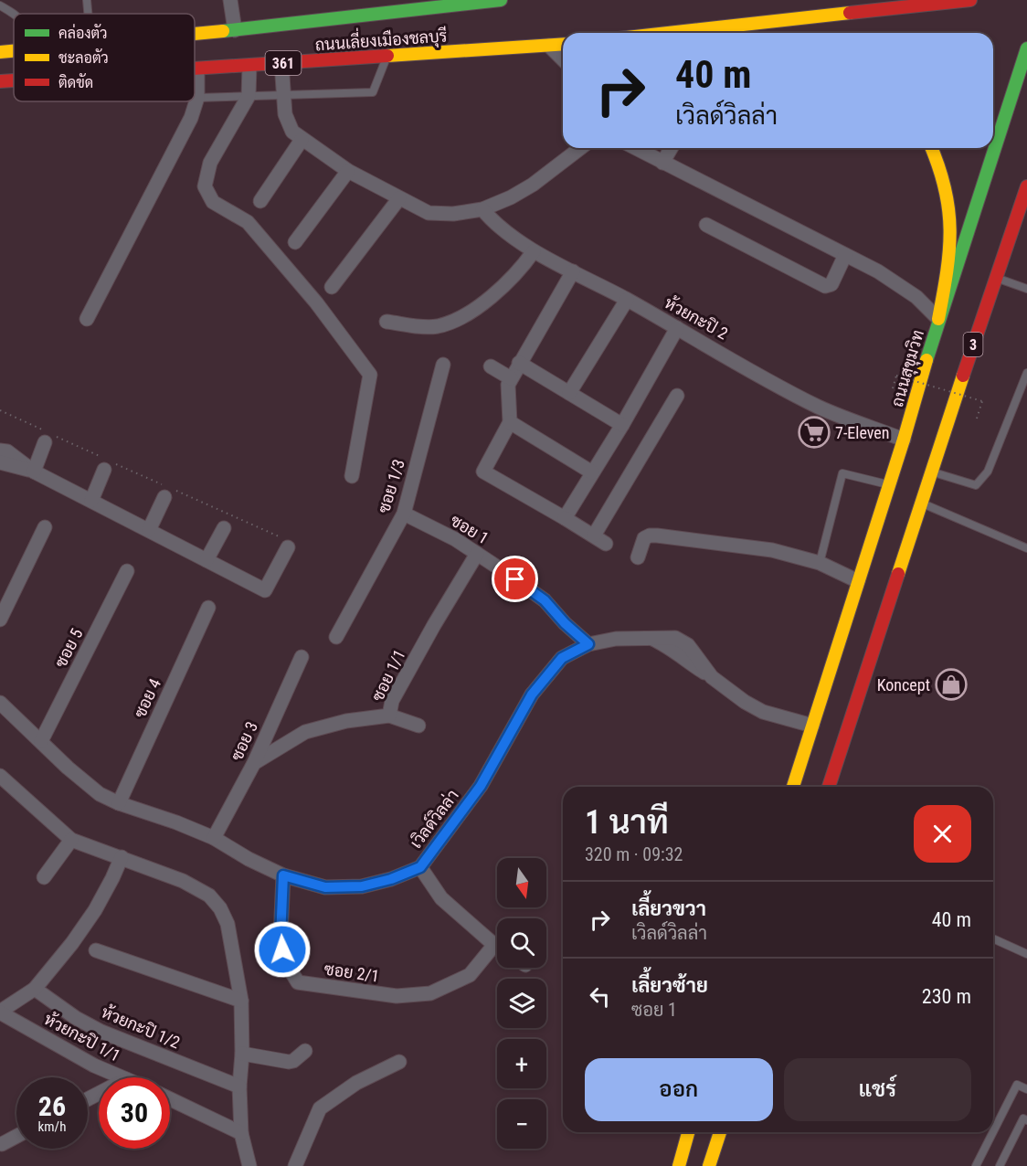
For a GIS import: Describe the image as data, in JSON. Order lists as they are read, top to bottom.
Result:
{
  "streets": {
    "main road": [
      "ถนนเลี่ยงเมืองชลบุรี",
      "361",
      "3",
      "ถนนสุขุมวิท"
    ],
    "street": [
      "ห้วยกะปิ 2",
      "ซอย 1/3",
      "ซอย 1",
      "ซอย 5",
      "ซอย 1/1",
      "ซอย 4",
      "ซอย 3",
      "เวิลด์วิลล่า",
      "ซอย 2/1",
      "ห้วยกะปิ 1/2",
      "ห้วยกะปิ 1/1"
    ]
  },
  "crossings": [
    ["ห้วยกะปิ 2", "ถนนสุขุมวิท"],
    ["ถนนสุขุมวิท", "เวิลด์วิลล่า"],
    ["ซอย 1/3", "ซอย 1"],
    ["ซอย 1", "ซอย 1/1"],
    ["ซอย 1", "เวิลด์วิลล่า"],
    ["ซอย 5", "เวิลด์วิลล่า"],
    ["ซอย 1/1", "ซอย 3"],
    ["ซอย 4", "เวิลด์วิลล่า"],
    ["ซอย 3", "เวิลด์วิลล่า"],
    ["เวิลด์วิลล่า", "ซอย 2/1"]
  ],
  "places": {
    "supermarket": ["7-Eleven"],
    "shop": ["Koncept"]
  },
  "legend": ["คล่องตัว", "ชะลอตัว", "ติดขัด"],
  "north": "bottom",
  "page": {
    "turn": ["40 m", "เวิลด์วิลล่า"],
    "heading": ["1 นาที", "320 m · 09:32"],
    "map_buttons": ["+", "−"],
    "list": [
      {
        "name": "เลี้ยวขวา",
        "note": "เวิลด์วิลล่า",
        "value": "40 m"
      },
      {
        "name": "เลี้ยวซ้าย",
        "note": "ซอย 1",
        "value": "230 m"
      }
    ],
    "buttons": ["ออก", "แชร์"],
    "speed": "26 km/h",
    "limit": "30"
  }
}
